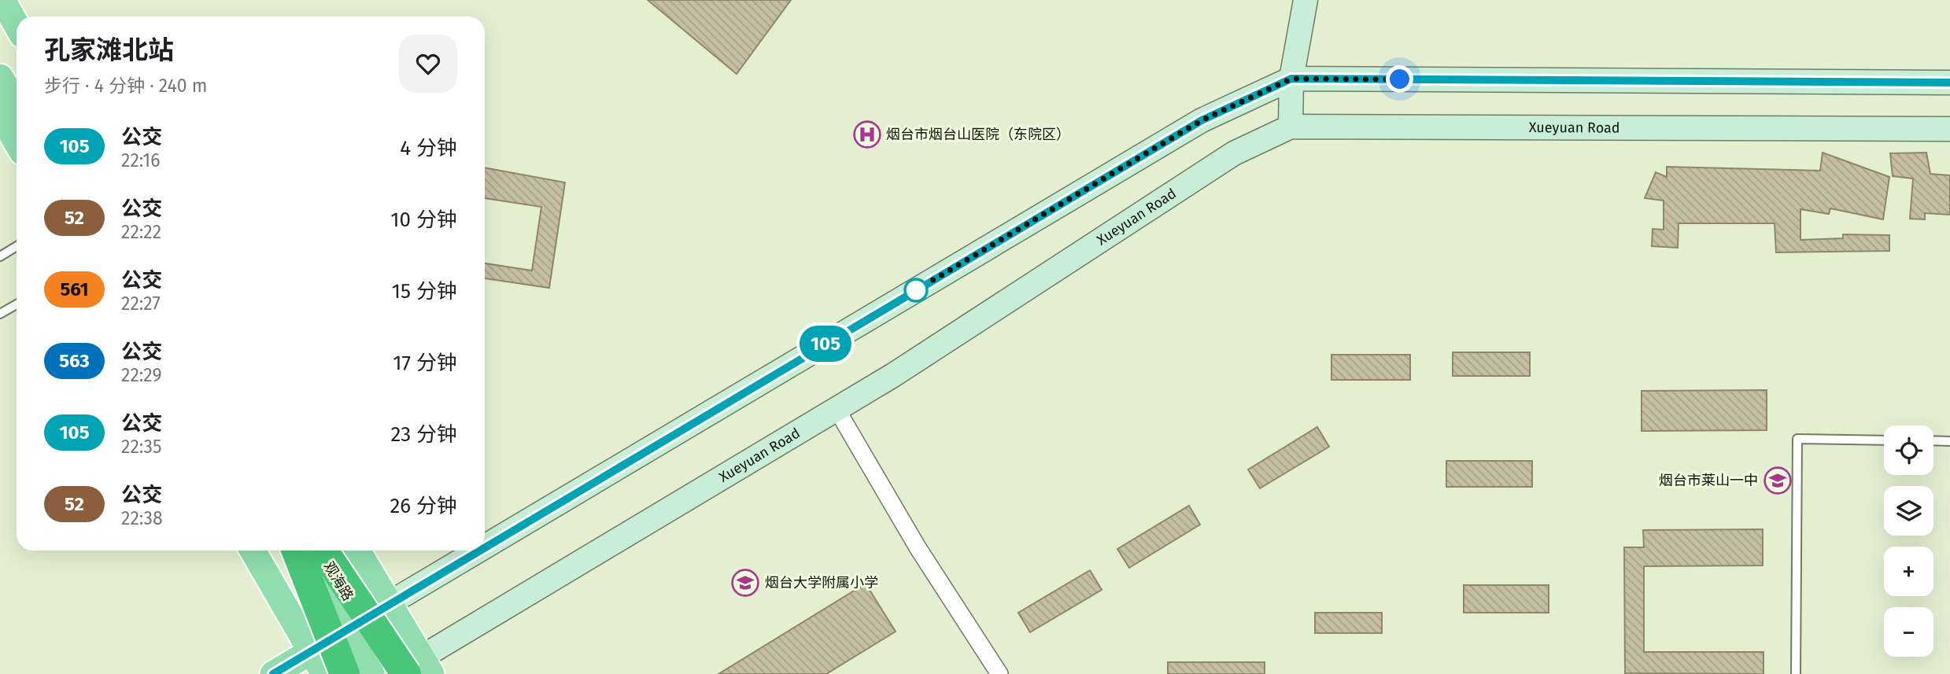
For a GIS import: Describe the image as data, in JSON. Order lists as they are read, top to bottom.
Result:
{
  "streets": {
    "main road": ["Xueyuan Road", "观海路"]
  },
  "places": {
    "hospital": ["烟台市烟台山医院（东院区）"],
    "school or university": ["烟台市莱山一中", "烟台大学附属小学"]
  },
  "lines": ["bus line 105"],
  "page": {
    "on_map": "105",
    "heading": ["孔家滩北站", "步行 · 4 分钟 · 240 m"],
    "list": [
      {
        "mark": "105",
        "name": "公交",
        "note": "22:16",
        "value": "4 分钟"
      },
      {
        "mark": "52",
        "name": "公交",
        "note": "22:22",
        "value": "10 分钟"
      },
      {
        "mark": "561",
        "name": "公交",
        "note": "22:27",
        "value": "15 分钟"
      },
      {
        "mark": "563",
        "name": "公交",
        "note": "22:29",
        "value": "17 分钟"
      },
      {
        "mark": "105",
        "name": "公交",
        "note": "22:35",
        "value": "23 分钟"
      },
      {
        "mark": "52",
        "name": "公交",
        "note": "22:38",
        "value": "26 分钟"
      }
    ],
    "map_buttons": ["+", "−"]
  }
}
